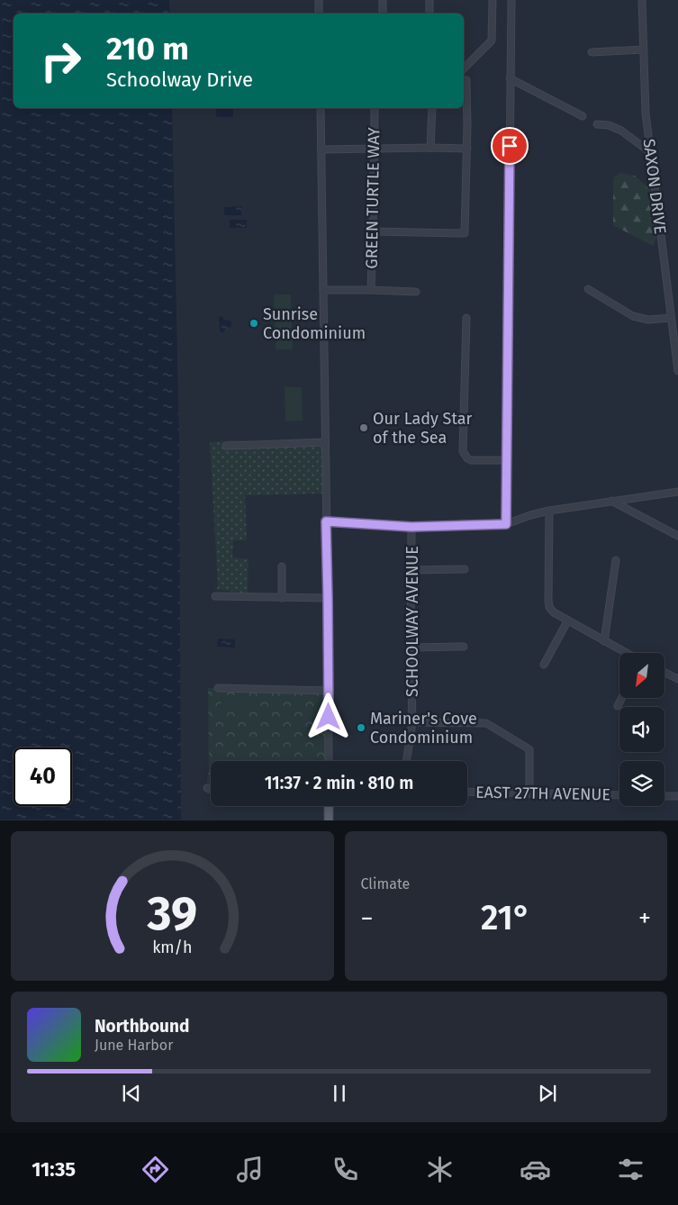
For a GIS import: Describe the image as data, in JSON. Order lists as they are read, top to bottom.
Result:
{
  "streets": {
    "street": [
      "SAXON DRIVE",
      "GREEN TURTLE WAY",
      "SCHOOLWAY AVENUE",
      "EAST 27TH AVENUE"
    ]
  },
  "places": ["Sunrise Condominium", "Our Lady Star of the Sea", "Mariner's Cove Condominium"],
  "north": "bottom left",
  "page": {
    "turn": ["210 m", "Schoolway Drive"],
    "limit": "40",
    "trip": "11:37 · 2 min · 810 m",
    "tile": "Climate",
    "heat": ["−", "21°", "+"],
    "song": ["Northbound", "June Harbor"],
    "tabs": "11:35",
    "gauge": ["39", "km/h"]
  }
}
